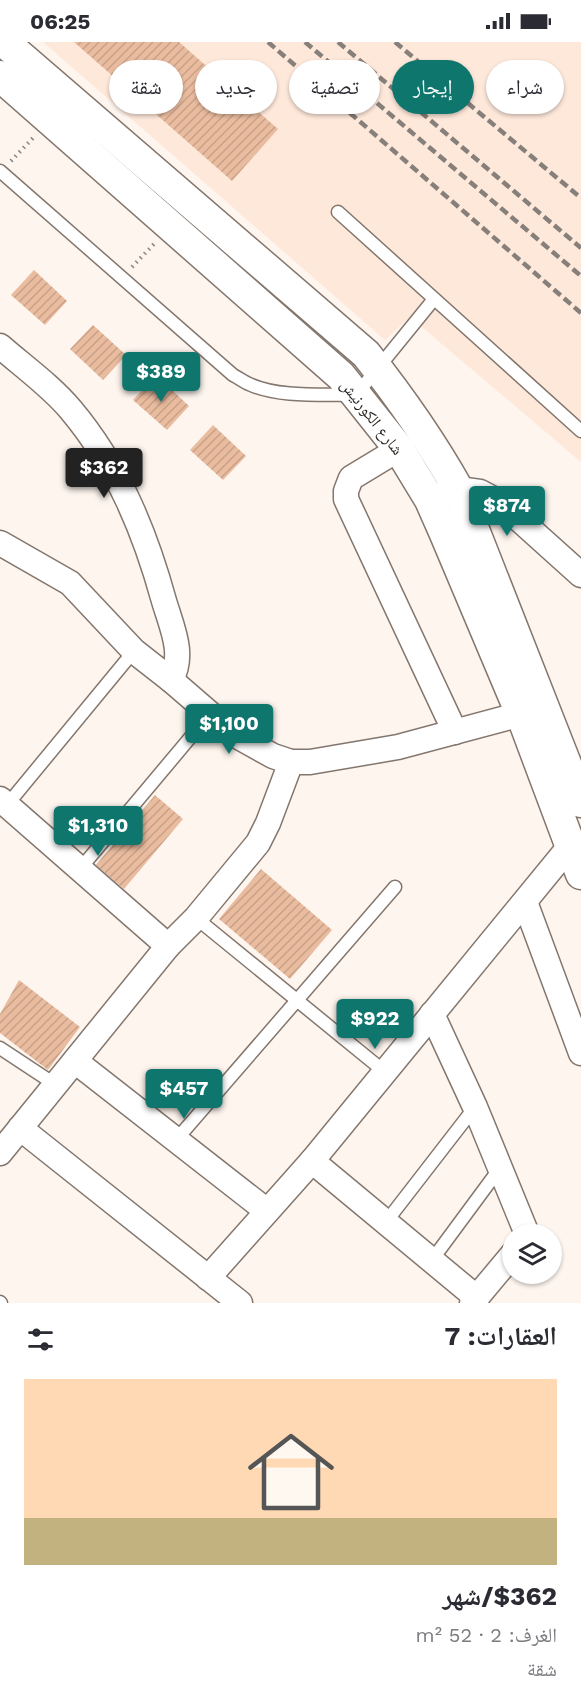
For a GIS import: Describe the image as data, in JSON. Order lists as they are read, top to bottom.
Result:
{
  "streets": {
    "street": ["شارع الكورنيش"]
  },
  "page": {
    "status": "06:25",
    "chip": [
      "شراء",
      "إيجار",
      "تصفية",
      "جديد",
      "شقة"
    ],
    "price": [
      "$389",
      "$362",
      "$874",
      "$1,100",
      "$1,310",
      "$922",
      "$457"
    ],
    "heading": "العقارات: 7",
    "list": [
      {
        "name": "$362/شهر",
        "note": "الغرف: 2 · 52 m² · شقة"
      }
    ]
  }
}
